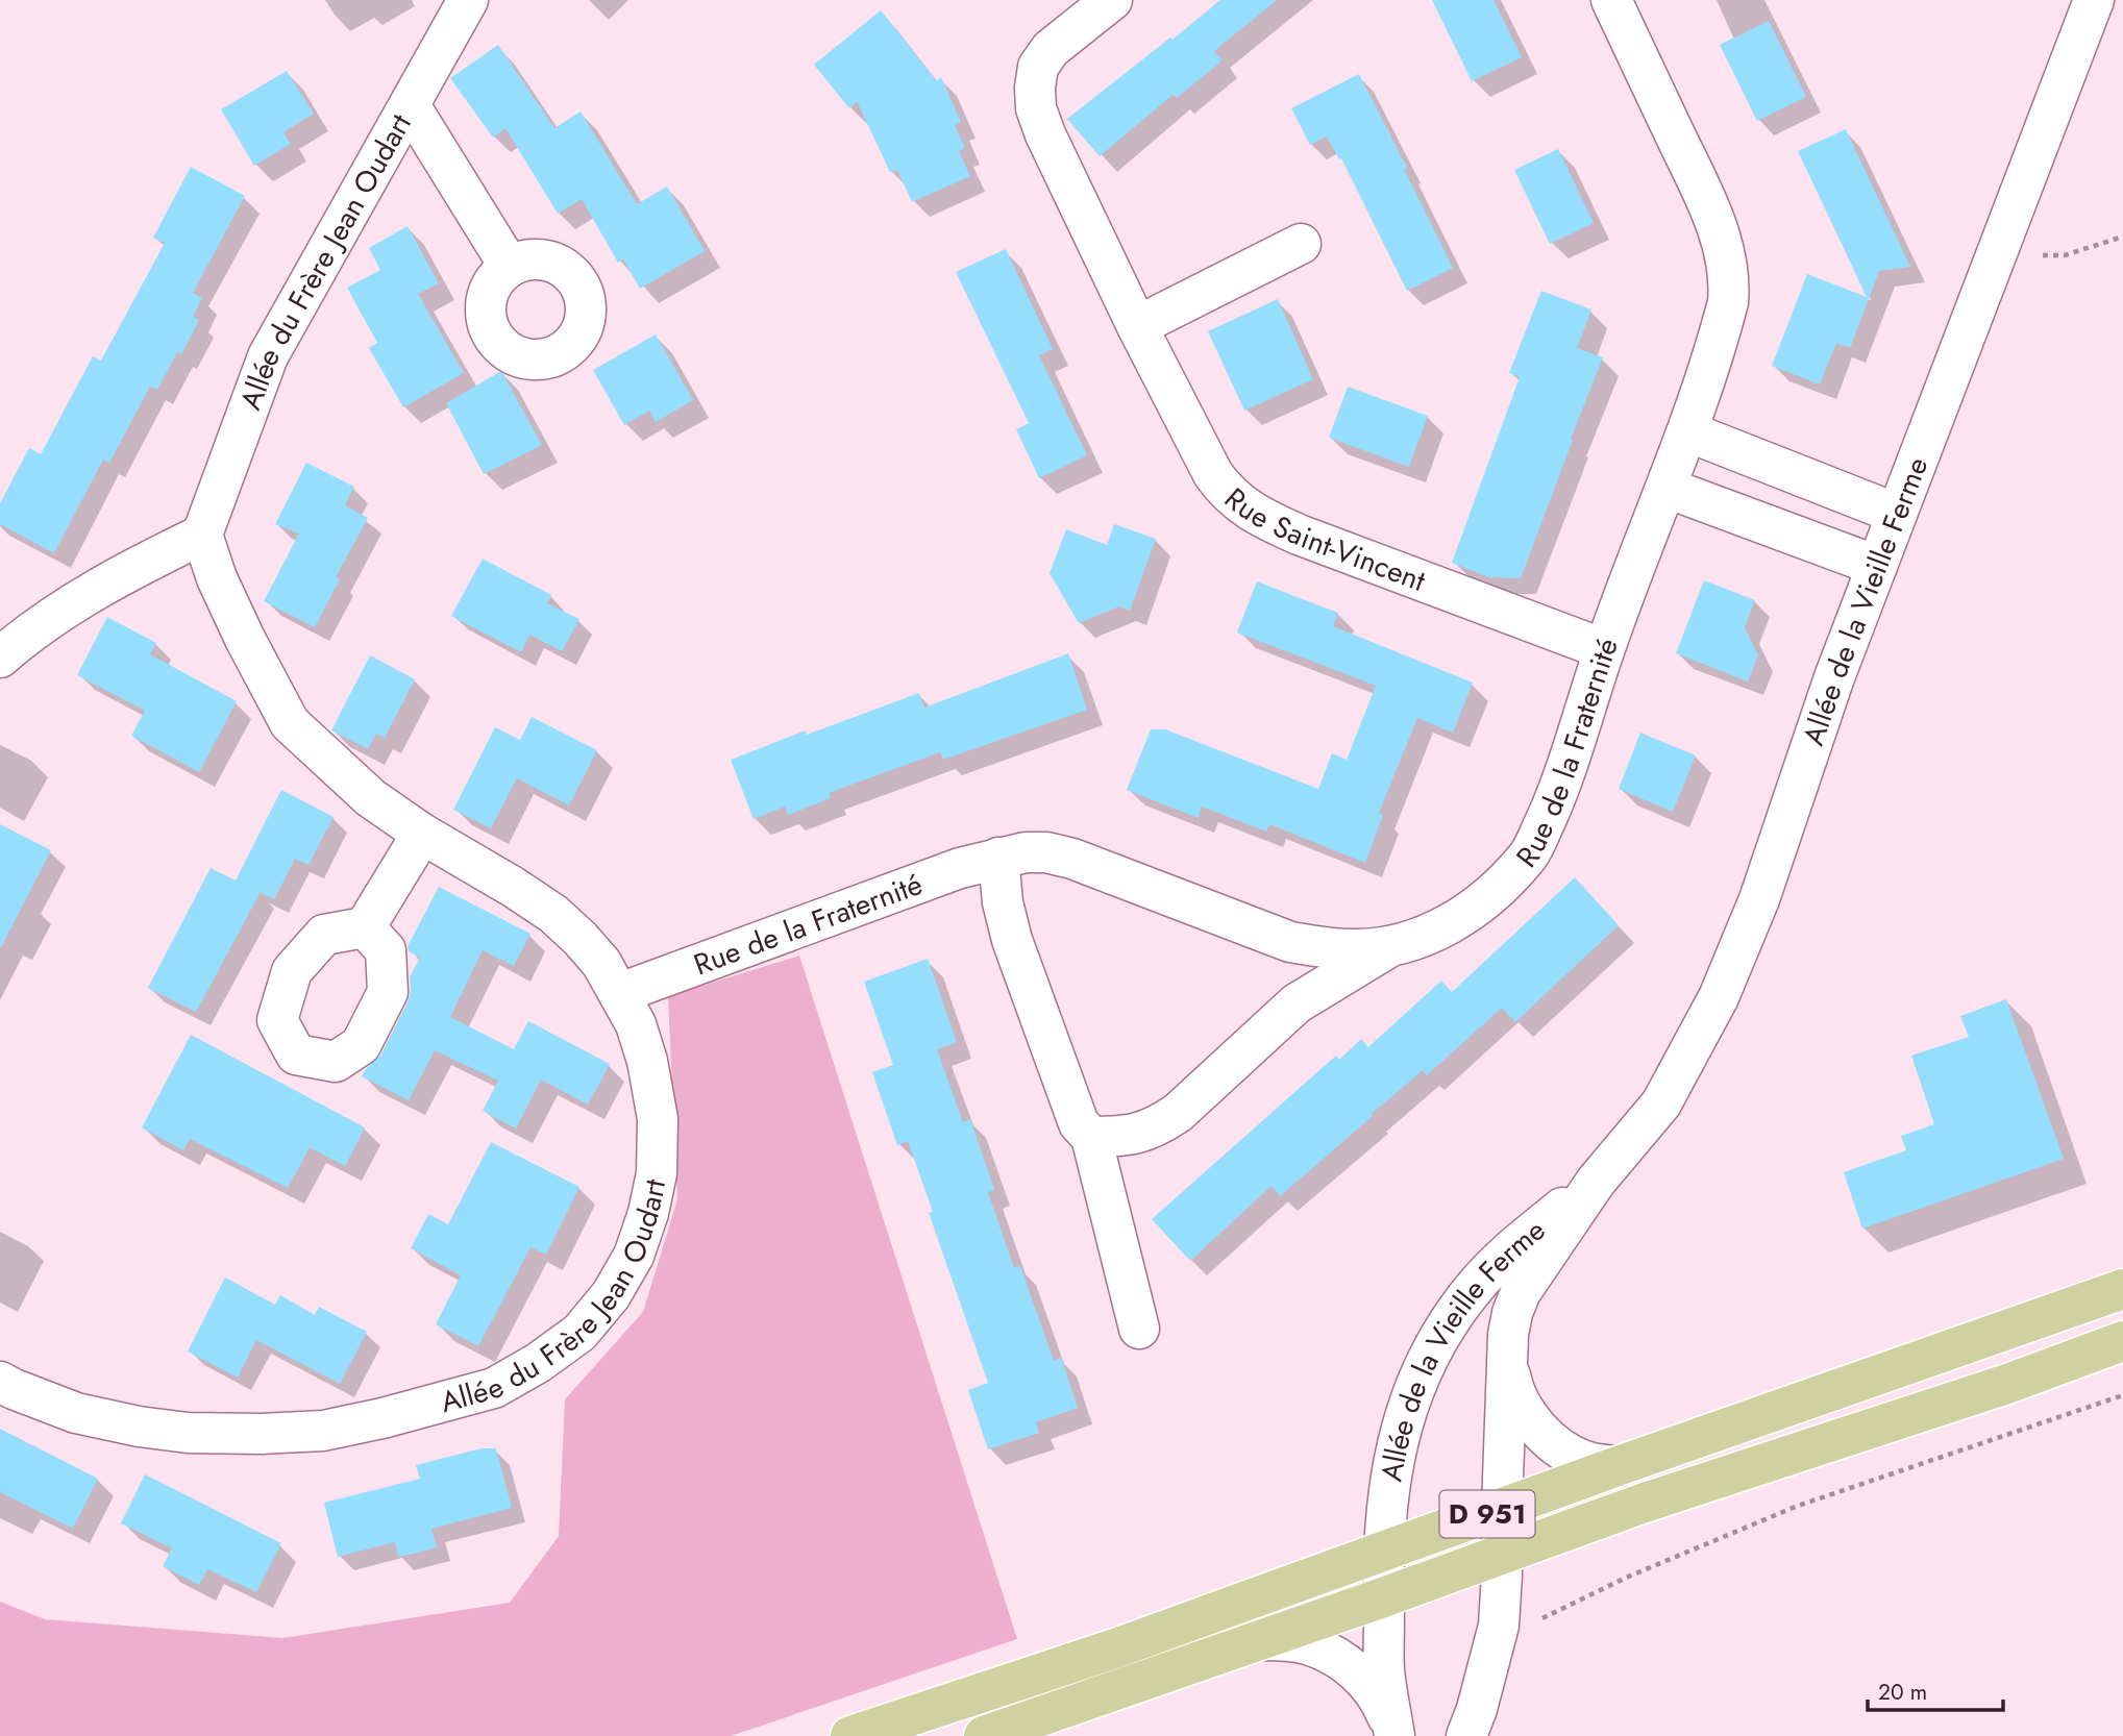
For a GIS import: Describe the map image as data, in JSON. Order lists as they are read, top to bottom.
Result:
{
  "streets": {
    "main road": ["D 951"],
    "street": [
      "Allée du Frère Jean Oudart",
      "Rue Saint-Vincent",
      "Allée de la Vieille Ferme",
      "Rue de la Fraternité"
    ]
  },
  "crossings": [
    ["Allée du Frère Jean Oudart", "Rue de la Fraternité"],
    ["Rue Saint-Vincent", "Rue de la Fraternité"],
    ["Allée de la Vieille Ferme", "D 951"]
  ],
  "scale_bar": "20 m"
}
